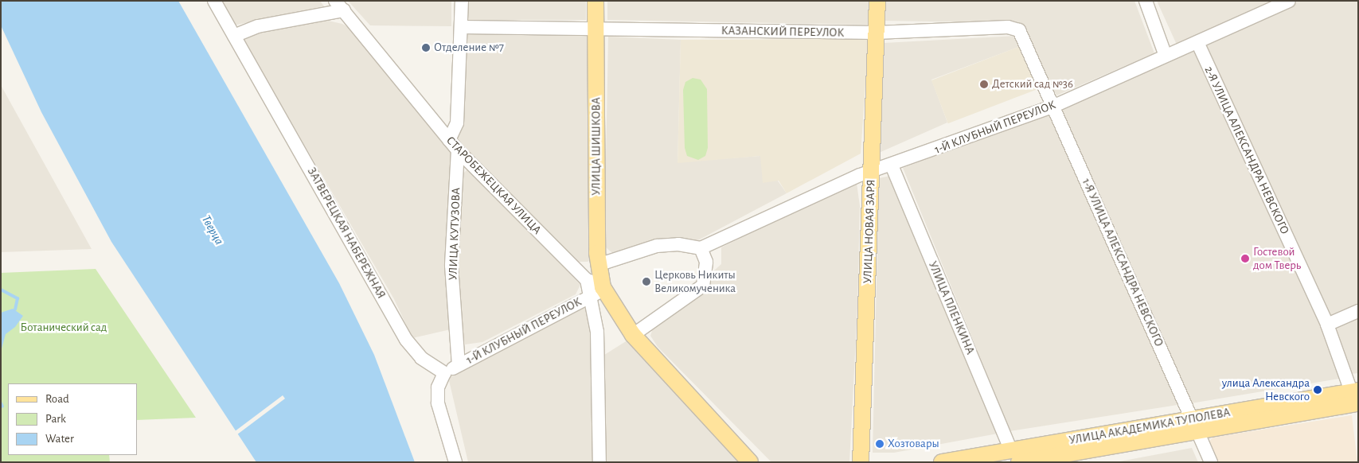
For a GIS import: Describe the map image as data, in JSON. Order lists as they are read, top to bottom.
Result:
{
  "streets": {
    "main road": [
      "УЛИЦА ШИШКОВА",
      "СТАРОБЕЖЕЦКАЯ УЛИЦА",
      "УЛИЦА НОВАЯ ЗАРЯ",
      "УЛИЦА АКАДЕМИКА ТУПОЛЕВА"
    ],
    "street": [
      "КАЗАНСКИЙ ПЕРЕУЛОК",
      "1-Й КЛУБНЫЙ ПЕРЕУЛОК",
      "2-Я УЛИЦА АЛЕКСАНДРА НЕВСКОГО",
      "ЗАТВЕРЕЦКАЯ НАБЕРЕЖНАЯ",
      "УЛИЦА КУТУЗОВА",
      "1-Я УЛИЦА АЛЕКСАНДРА НЕВСКОГО",
      "УЛИЦА ПЛЕНКИНА"
    ]
  },
  "crossings": [
    ["КАЗАНСКИЙ ПЕРЕУЛОК", "1-Й КЛУБНЫЙ ПЕРЕУЛОК"],
    ["КАЗАНСКИЙ ПЕРЕУЛОК", "УЛИЦА ШИШКОВА"],
    ["КАЗАНСКИЙ ПЕРЕУЛОК", "УЛИЦА НОВАЯ ЗАРЯ"],
    ["КАЗАНСКИЙ ПЕРЕУЛОК", "1-Я УЛИЦА АЛЕКСАНДРА НЕВСКОГО"],
    ["1-Й КЛУБНЫЙ ПЕРЕУЛОК", "УЛИЦА ШИШКОВА"],
    ["1-Й КЛУБНЫЙ ПЕРЕУЛОК", "2-Я УЛИЦА АЛЕКСАНДРА НЕВСКОГО"],
    ["1-Й КЛУБНЫЙ ПЕРЕУЛОК", "СТАРОБЕЖЕЦКАЯ УЛИЦА"],
    ["1-Й КЛУБНЫЙ ПЕРЕУЛОК", "УЛИЦА НОВАЯ ЗАРЯ"],
    ["1-Й КЛУБНЫЙ ПЕРЕУЛОК", "ЗАТВЕРЕЦКАЯ НАБЕРЕЖНАЯ"],
    ["1-Й КЛУБНЫЙ ПЕРЕУЛОК", "УЛИЦА КУТУЗОВА"],
    ["1-Й КЛУБНЫЙ ПЕРЕУЛОК", "1-Я УЛИЦА АЛЕКСАНДРА НЕВСКОГО"],
    ["1-Й КЛУБНЫЙ ПЕРЕУЛОК", "УЛИЦА ПЛЕНКИНА"],
    ["УЛИЦА ШИШКОВА", "СТАРОБЕЖЕЦКАЯ УЛИЦА"],
    ["2-Я УЛИЦА АЛЕКСАНДРА НЕВСКОГО", "УЛИЦА АКАДЕМИКА ТУПОЛЕВА"],
    ["СТАРОБЕЖЕЦКАЯ УЛИЦА", "УЛИЦА КУТУЗОВА"],
    ["1-Я УЛИЦА АЛЕКСАНДРА НЕВСКОГО", "УЛИЦА АКАДЕМИКА ТУПОЛЕВА"],
    ["УЛИЦА ПЛЕНКИНА", "УЛИЦА АКАДЕМИКА ТУПОЛЕВА"]
  ],
  "water": ["Тверца"],
  "parks": ["Ботанический сад"],
  "places": [
    "Отделение №7",
    "Детский сад №36",
    "Гостевой дом Тверь",
    "Церковь Никиты Великомученика",
    "улица Александра Невского",
    "Хозтовары"
  ],
  "legend": ["Road", "Park", "Water"]
}
